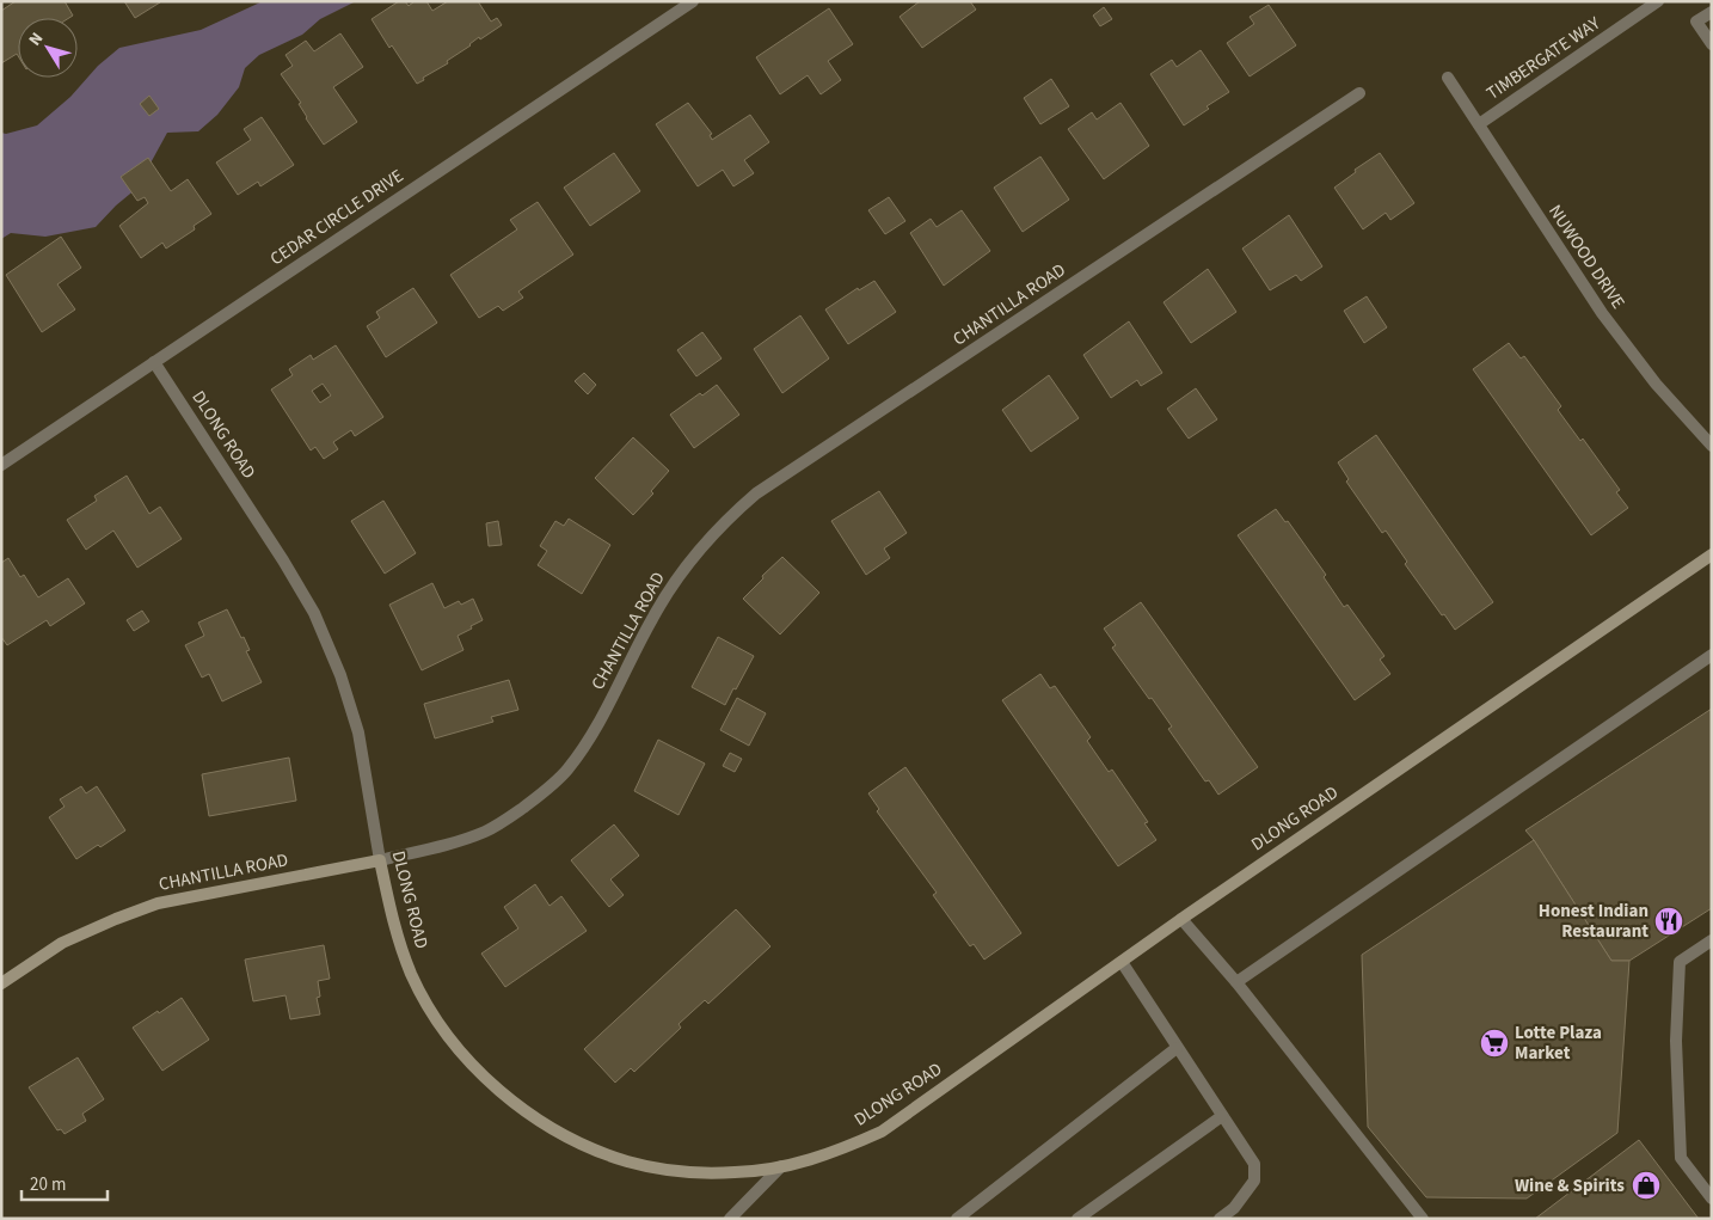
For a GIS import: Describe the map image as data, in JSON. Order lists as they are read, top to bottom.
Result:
{
  "streets": {
    "street": [
      "TIMBERGATE WAY",
      "CEDAR CIRCLE DRIVE",
      "NUWOOD DRIVE",
      "CHANTILLA ROAD",
      "DLONG ROAD"
    ]
  },
  "crossings": [
    ["TIMBERGATE WAY", "NUWOOD DRIVE"],
    ["CEDAR CIRCLE DRIVE", "DLONG ROAD"],
    ["CHANTILLA ROAD", "DLONG ROAD"]
  ],
  "places": {
    "restaurant": ["Honest Indian Restaurant"],
    "supermarket": ["Lotte Plaza Market"],
    "shop": ["Wine & Spirits"]
  },
  "scale_bar": "20 m",
  "north": "top left"
}
